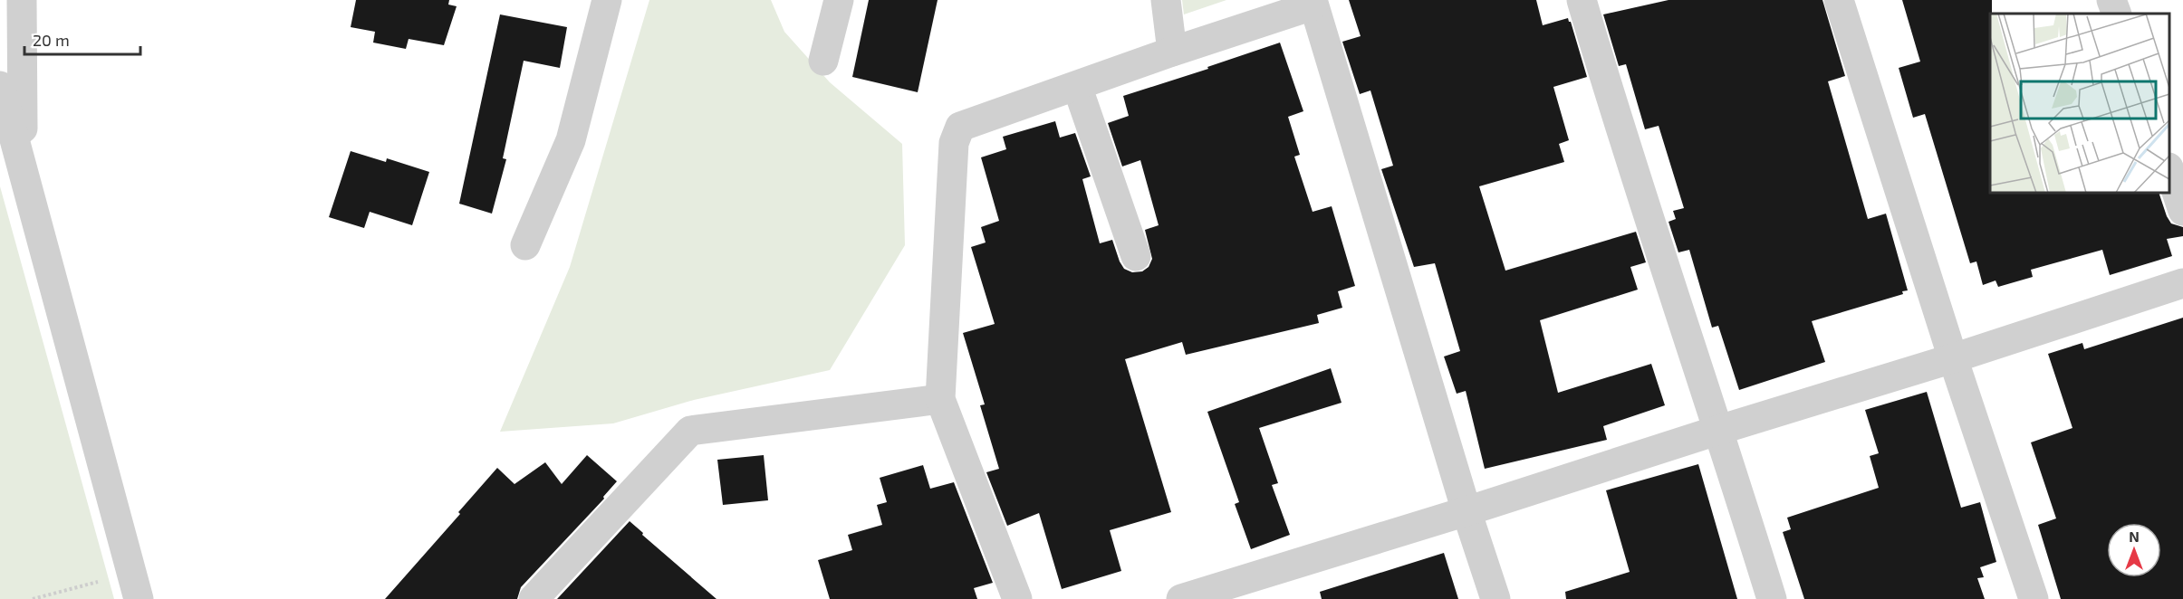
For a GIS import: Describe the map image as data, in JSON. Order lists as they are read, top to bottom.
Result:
{
  "scale_bar": "20 m",
  "north": "top"
}
